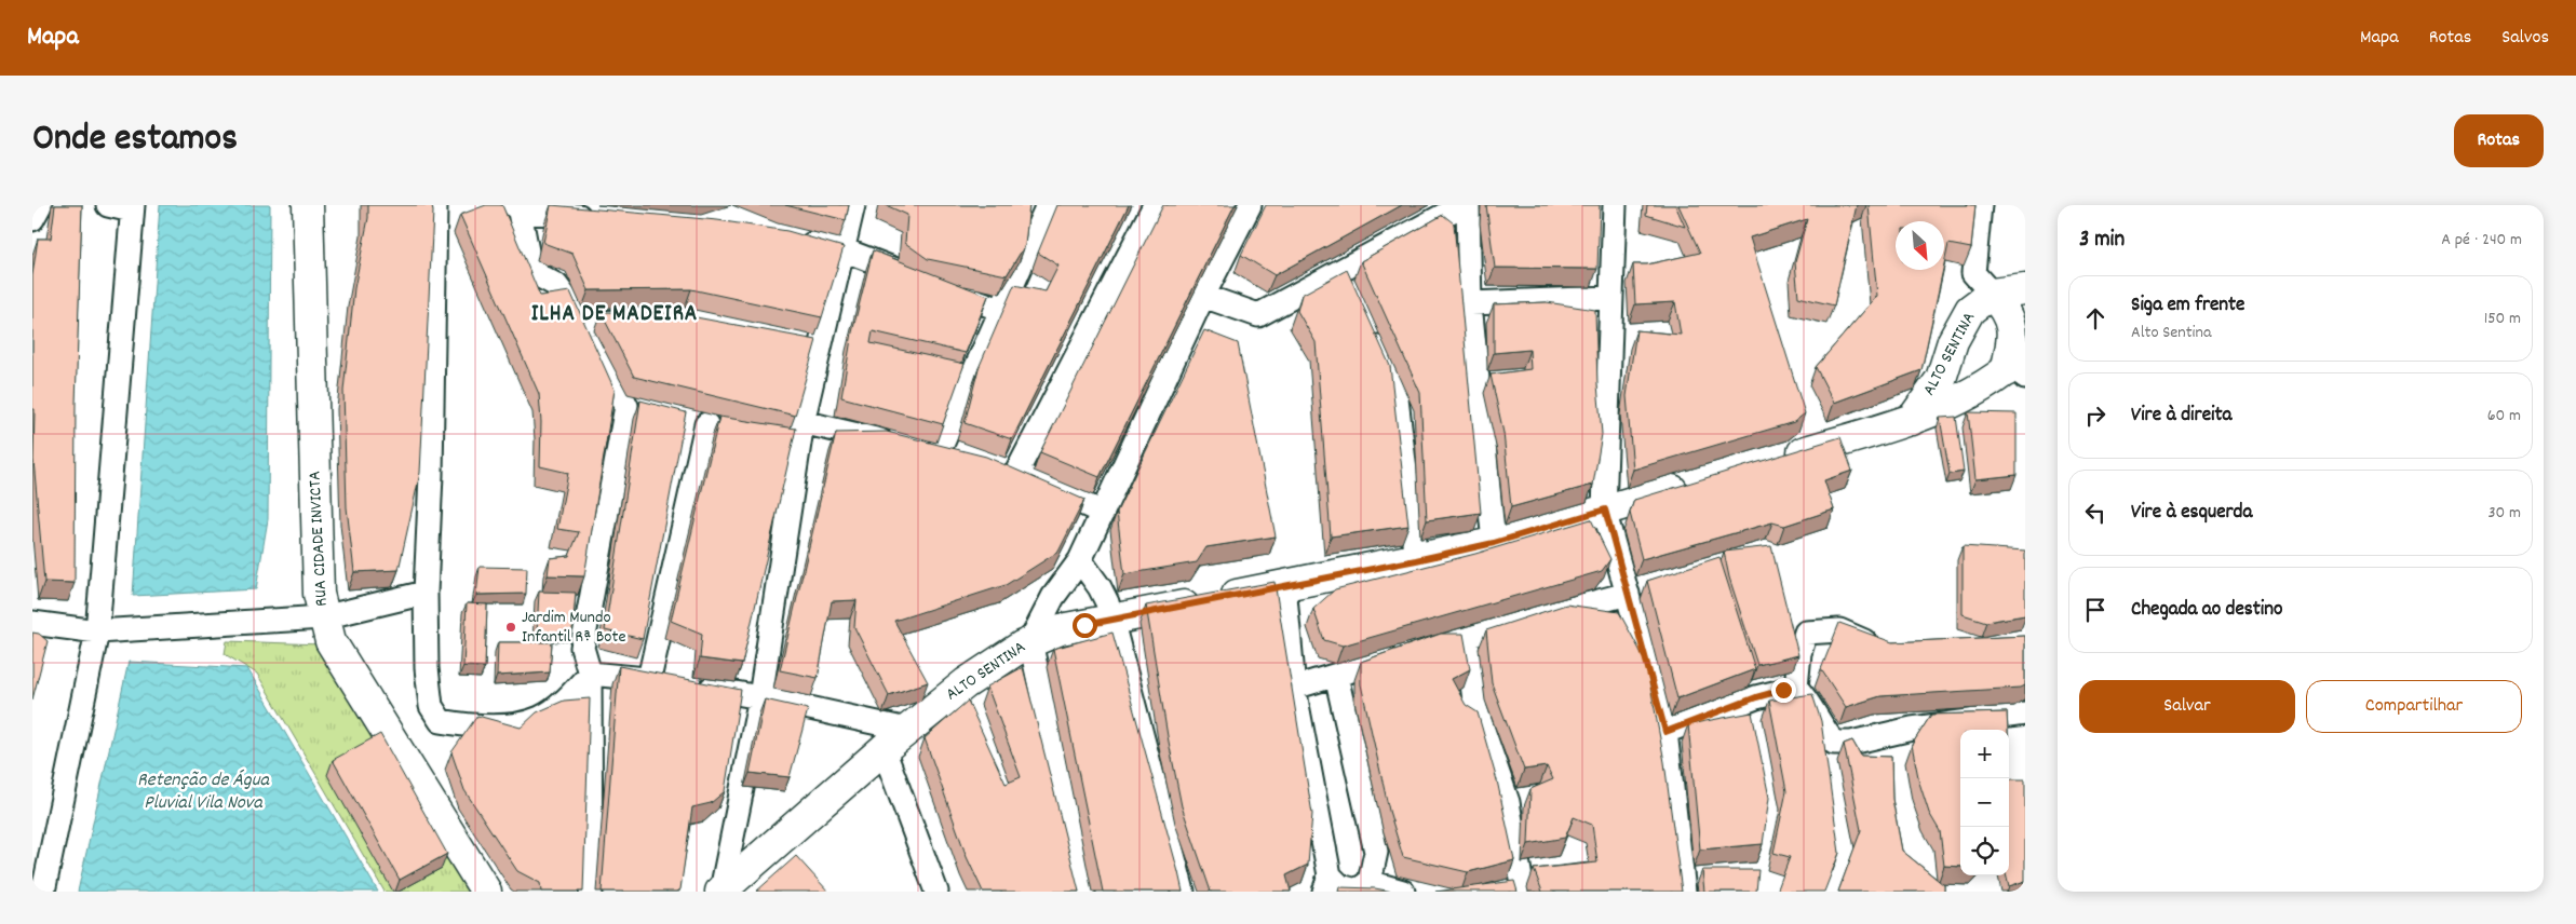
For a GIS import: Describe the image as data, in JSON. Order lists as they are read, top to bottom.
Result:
{
  "streets": {
    "main road": ["ALTO SENTINA", "RUA CIDADE INVICTA"]
  },
  "districts": ["ILHA DE MADEIRA"],
  "water": ["Retenção de Água Pluvial Vila Nova"],
  "places": ["Jardim Mundo Infantil Rª Bote"],
  "north": "bottom right",
  "page": {
    "header": "Mapa",
    "nav": ["Mapa", "Rotas", "Salvos"],
    "title": "Onde estamos",
    "buttons": [
      "Rotas",
      ["Salvar", "Compartilhar"]
    ],
    "heading": ["3 min", "A pé · 240 m"],
    "list": [
      ["Siga em frente", "Alto Sentina", "150 m"],
      ["Vire à direita", "60 m"],
      ["Vire à esquerda", "30 m"],
      "Chegada ao destino"
    ],
    "map_buttons": ["+", "−"]
  }
}
